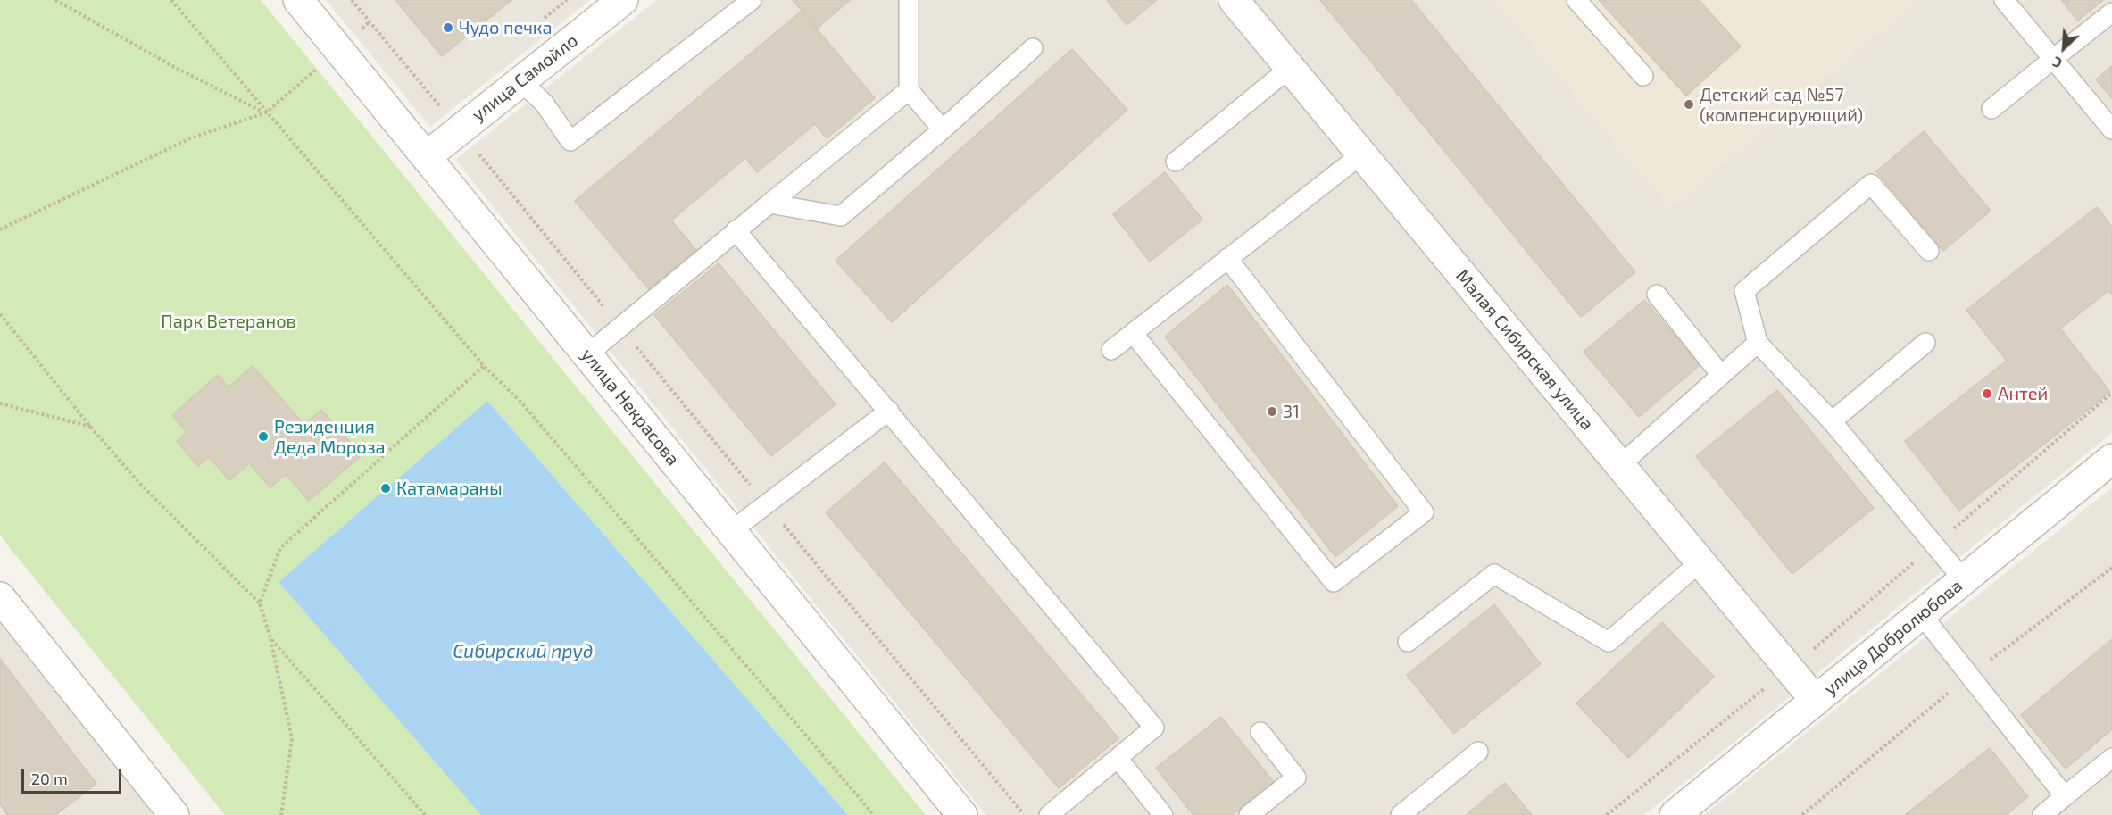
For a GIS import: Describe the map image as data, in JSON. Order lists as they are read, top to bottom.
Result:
{
  "streets": {
    "street": [
      "улица Самойло",
      "Малая Сибирская улица",
      "улица Некрасова",
      "улица Добролюбова"
    ]
  },
  "crossings": [
    ["улица Самойло", "улица Некрасова"],
    ["Малая Сибирская улица", "улица Добролюбова"]
  ],
  "water": ["Сибирский пруд"],
  "parks": ["Парк Ветеранов"],
  "places": [
    "Чудо печка",
    "Детский сад №57 (компенсирующий)",
    "Антей",
    "31",
    "Резиденция Деда Мороза",
    "Катамараны"
  ],
  "scale_bar": "20 m",
  "north": "bottom left"
}
